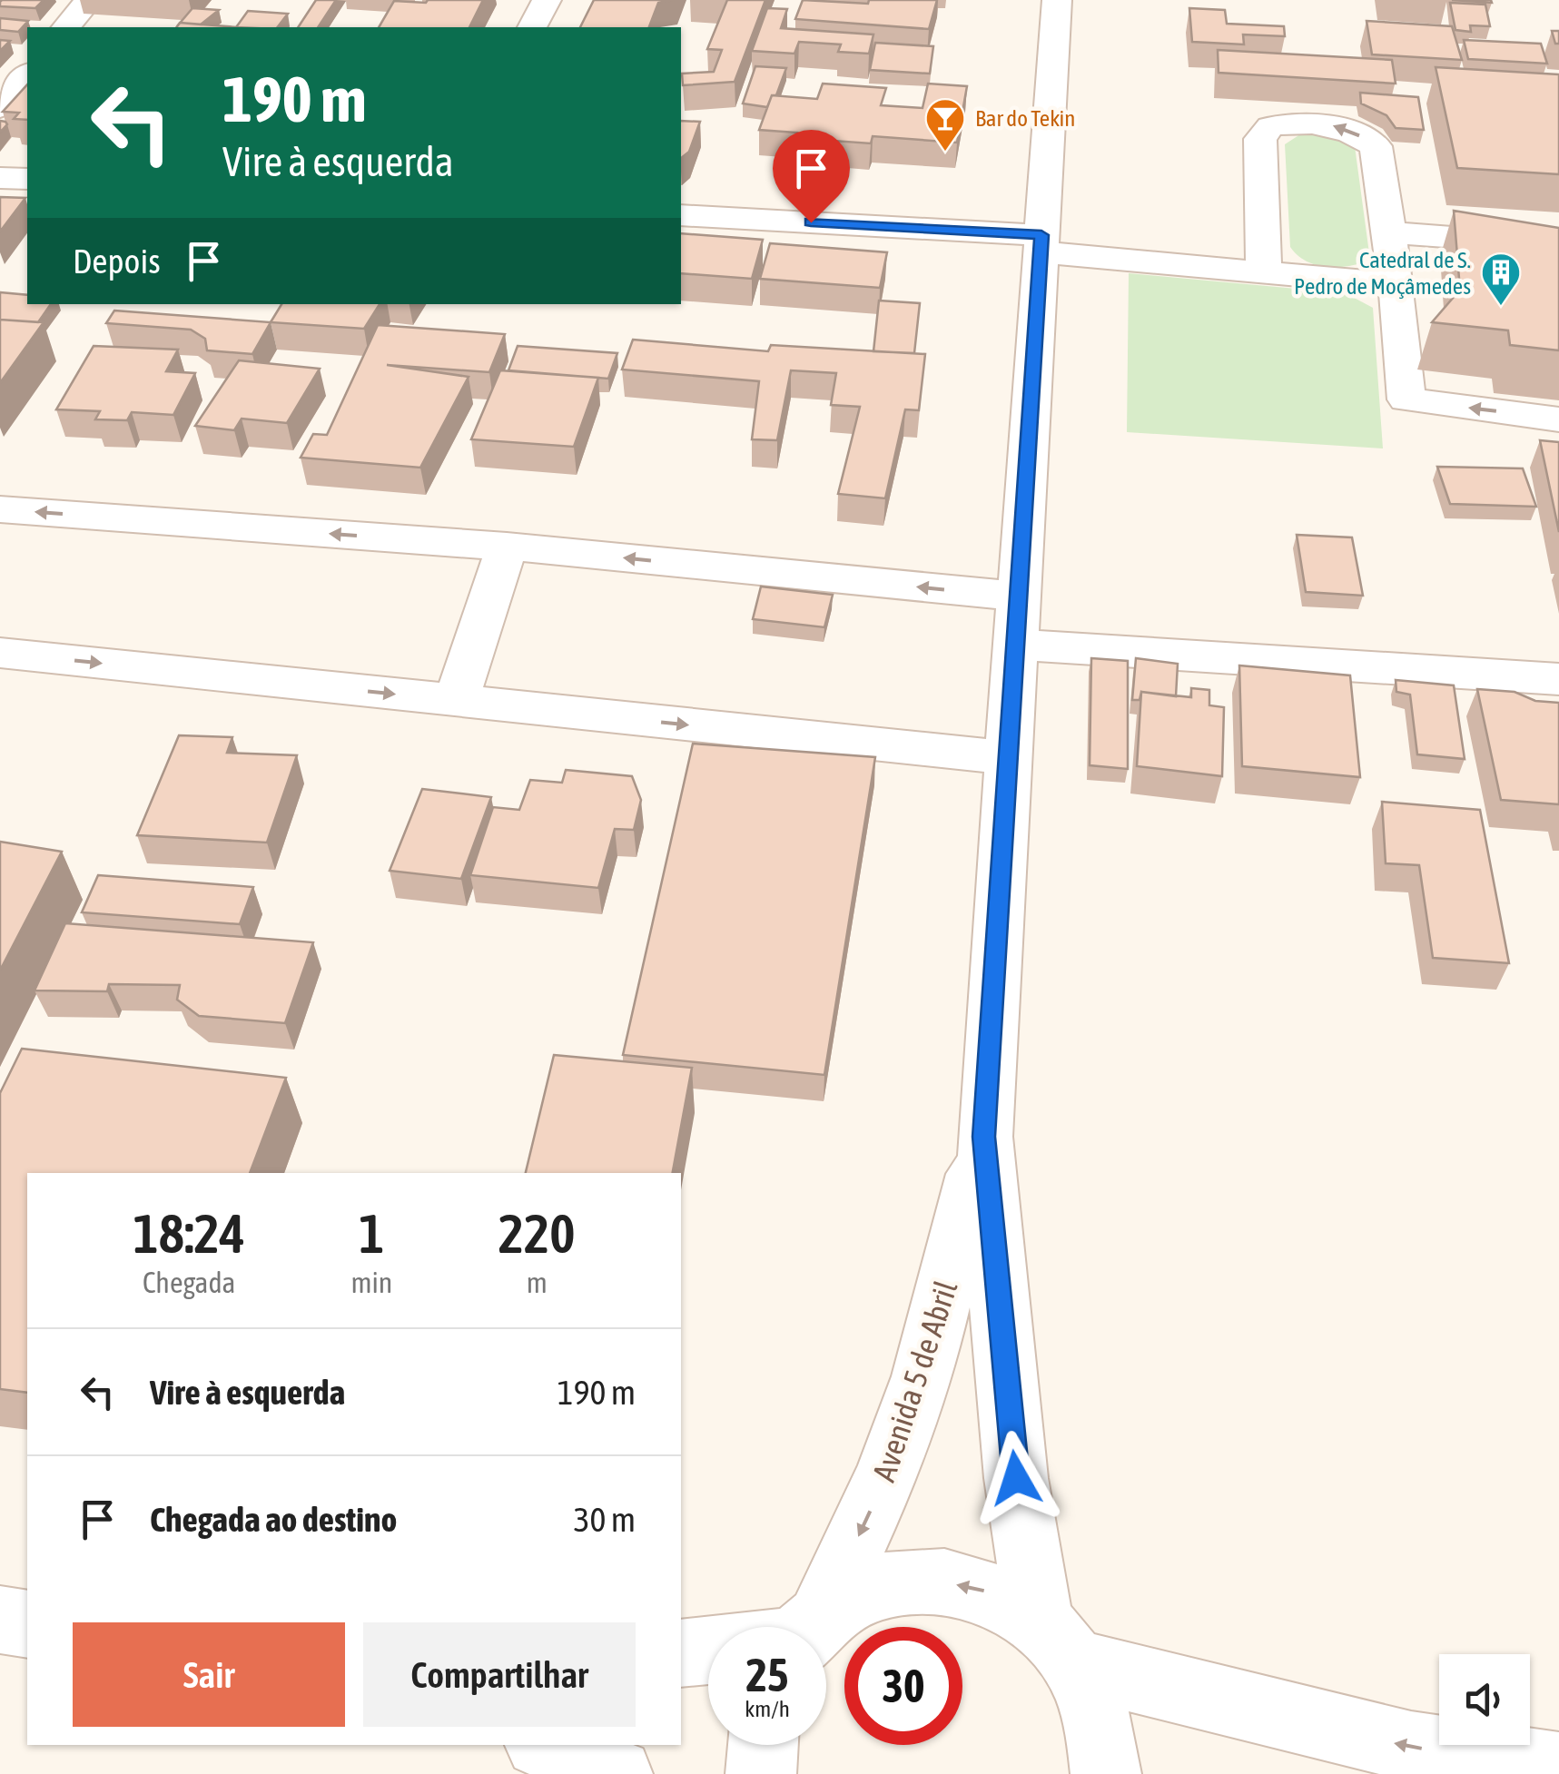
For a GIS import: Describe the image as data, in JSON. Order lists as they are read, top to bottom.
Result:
{
  "streets": {
    "street": ["Avenida 5 de Abril"]
  },
  "places": {
    "bar": ["Bar do Tekin"],
    "building": ["Catedral de S. Pedro de Moçâmedes"]
  },
  "page": {
    "turn": ["190 m", "Vire à esquerda"],
    "then": "Depois",
    "eta": [
      "18:24",
      "Chegada",
      "1",
      "min",
      "220",
      "m"
    ],
    "list": [
      {
        "name": "Vire à esquerda",
        "value": "190 m"
      },
      {
        "name": "Chegada ao destino",
        "value": "30 m"
      }
    ],
    "buttons": ["Sair", "Compartilhar"],
    "speed": "25 km/h",
    "limit": "30"
  }
}
